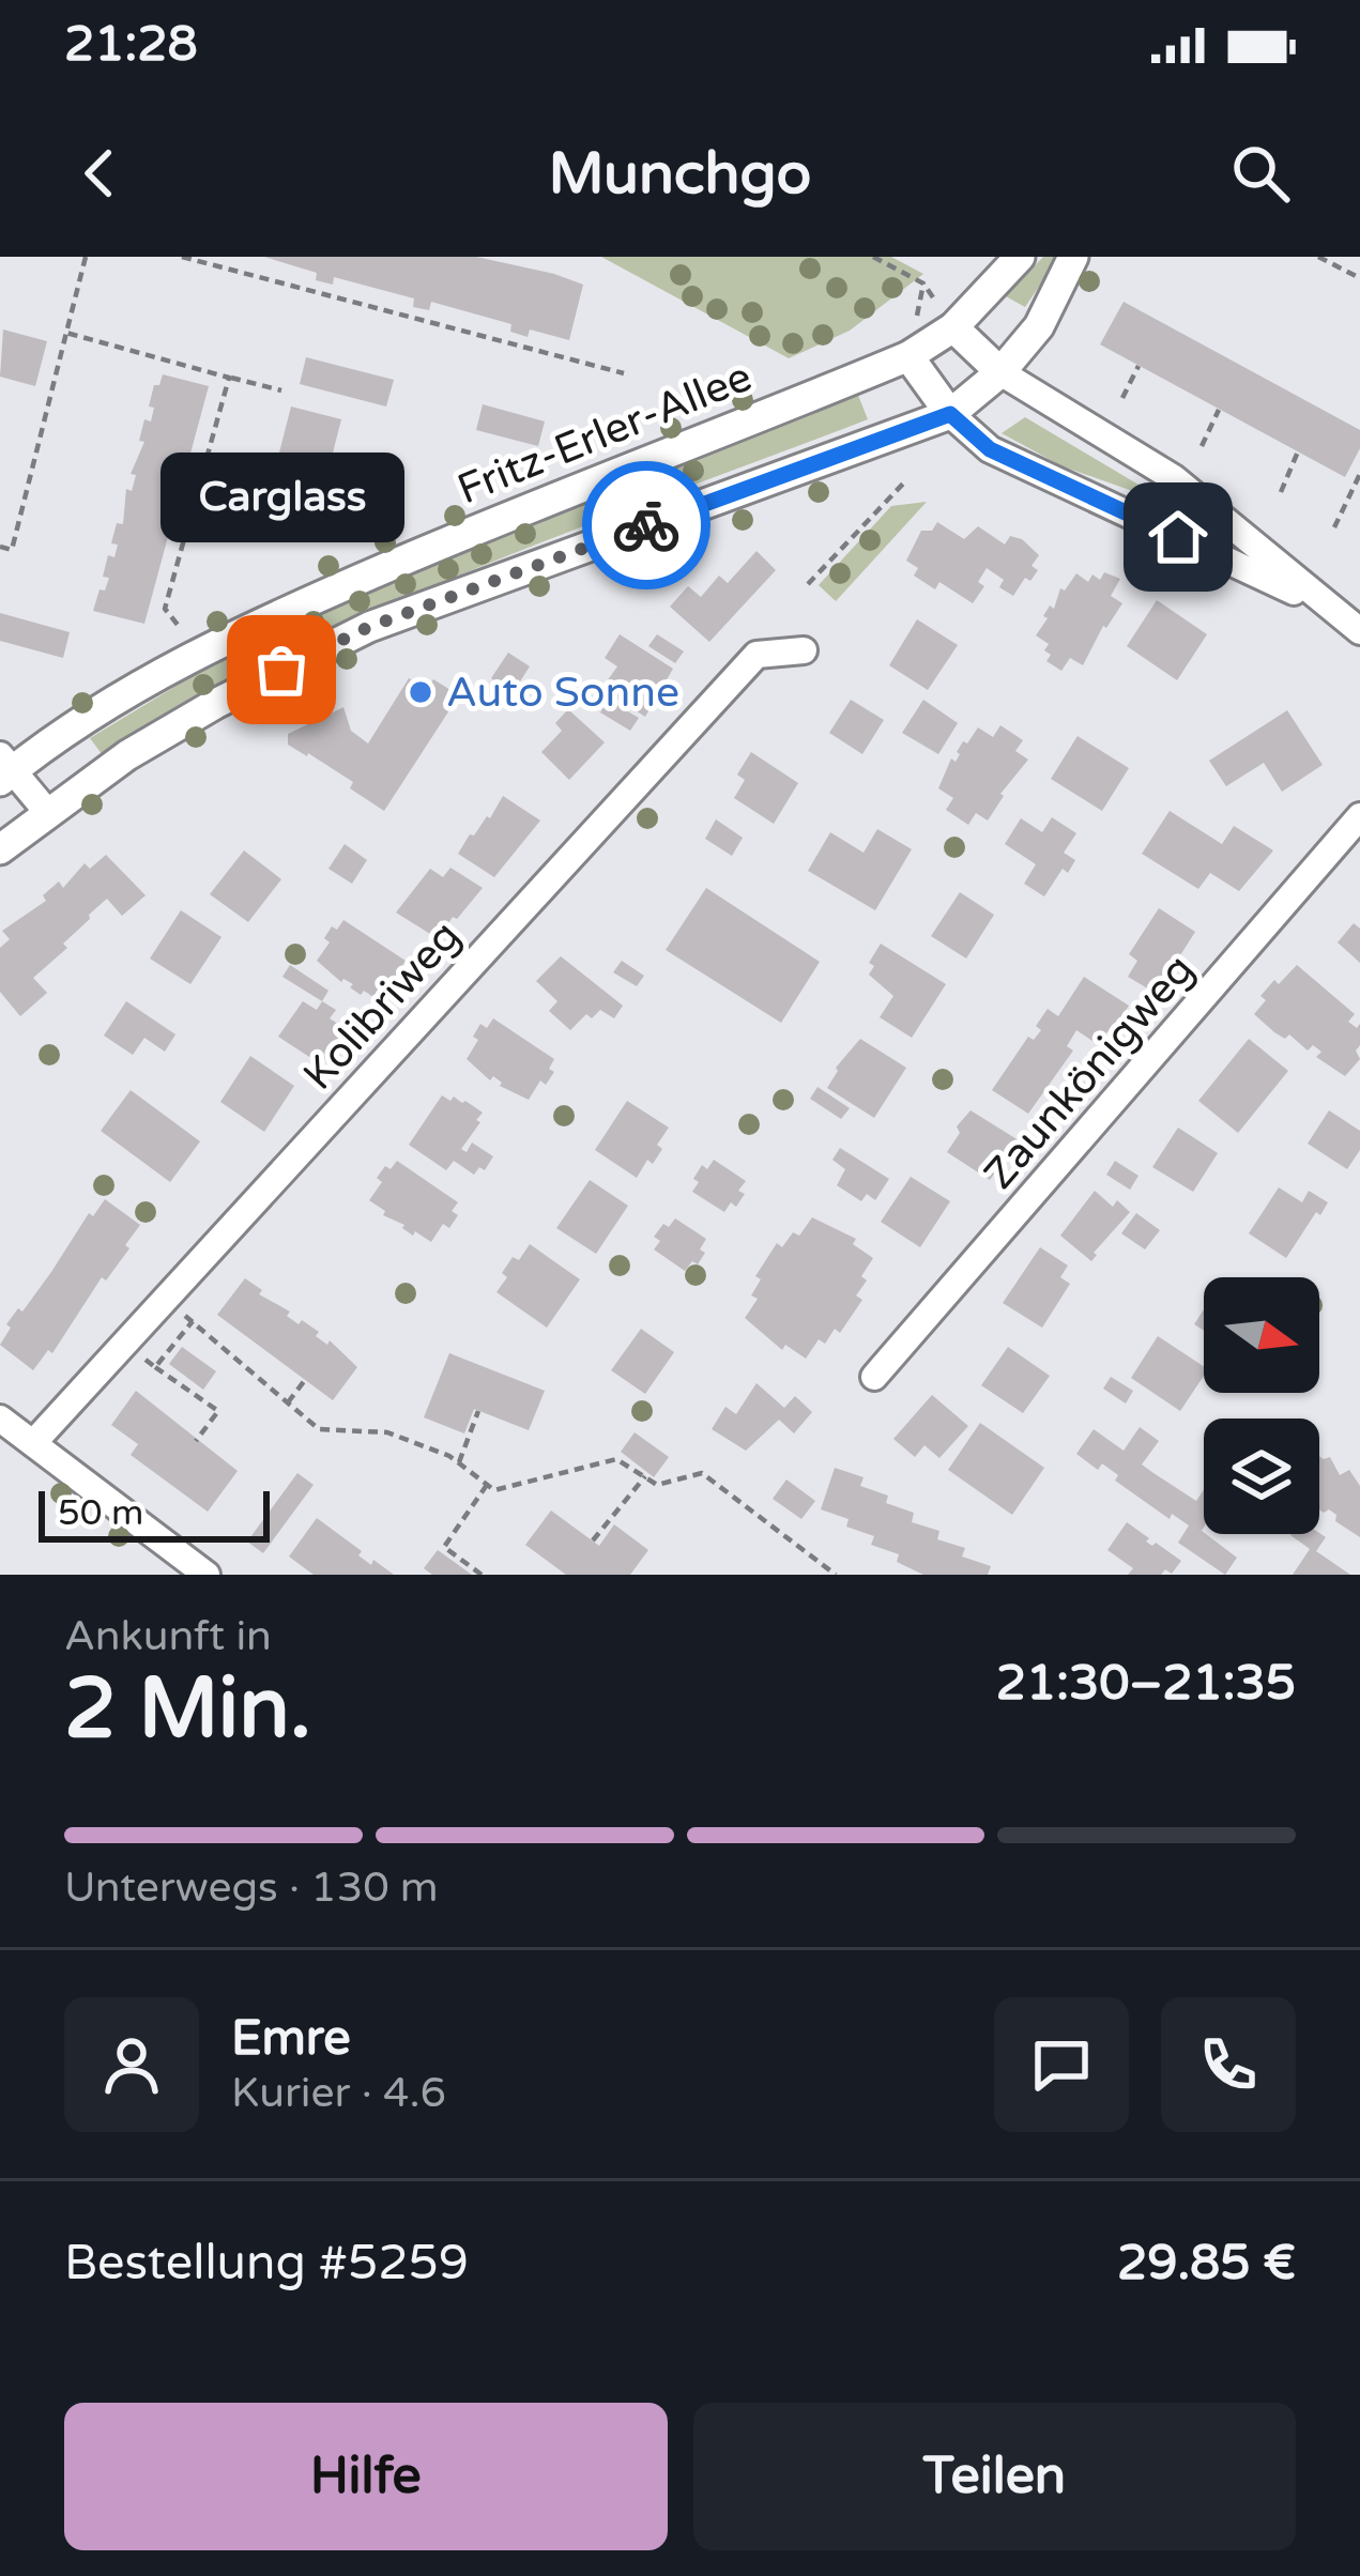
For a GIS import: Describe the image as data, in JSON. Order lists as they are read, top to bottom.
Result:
{
  "streets": {
    "street": ["Fritz-Erler-Allee", "Kolibriweg", "Zaunkönigweg"]
  },
  "places": ["Carglass", "Auto Sonne"],
  "scale_bar": "50 m",
  "north": "right",
  "page": {
    "status": "21:28",
    "header": "Munchgo",
    "bubble": "Carglass",
    "scale": "50 m",
    "heading": ["2 Min.", "Ankunft in", "21:30–21:35"],
    "panel": [
      "Emre",
      "Kurier · 4.6",
      "Bestellung #5259",
      "29.85 €"
    ],
    "bar": "Unterwegs · 130 m",
    "buttons": ["Hilfe", "Teilen"]
  }
}
